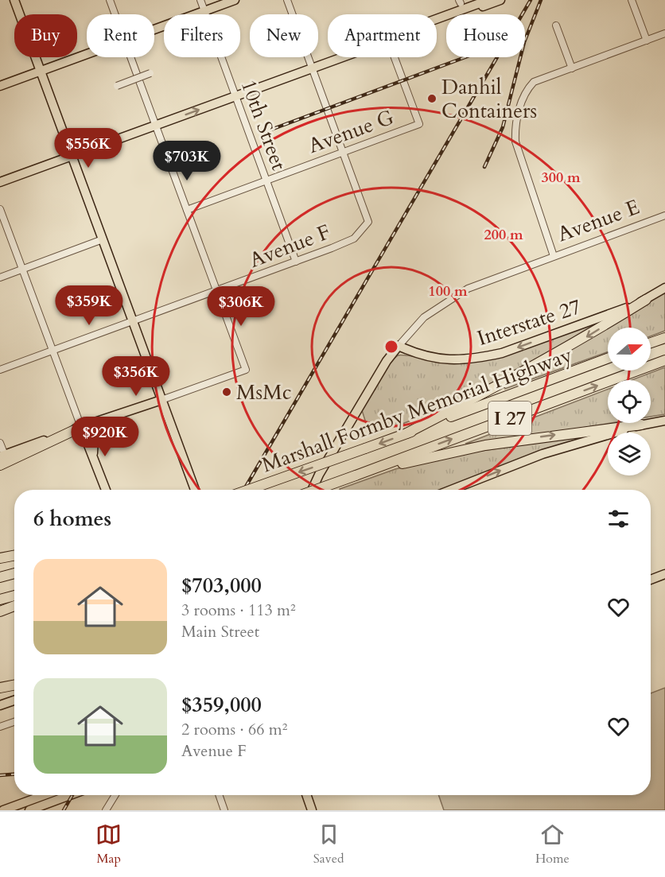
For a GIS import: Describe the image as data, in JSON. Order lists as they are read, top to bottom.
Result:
{
  "streets": {
    "highway": ["Marshall Formby Memorial Highway", "I 27"],
    "main road": ["Interstate 27"],
    "street": [
      "10th Street",
      "Avenue G",
      "Avenue E",
      "Avenue F"
    ]
  },
  "crossings": [
    ["10th Street", "Avenue G"],
    ["10th Street", "Avenue F"],
    ["Avenue G", "Avenue F"],
    ["Avenue E", "Interstate 27"]
  ],
  "one_way": ["Interstate 27"],
  "places": ["Danhil Containers", "MsMc"],
  "north": "right",
  "page": {
    "chip": [
      "Buy",
      "Rent",
      "Filters",
      "New",
      "Apartment",
      "House"
    ],
    "price": [
      "$556K",
      "$703K",
      "$359K",
      "$306K",
      "$356K",
      "$920K"
    ],
    "heading": "6 homes",
    "list": [
      {
        "name": "$703,000",
        "note": "3 rooms · 113 m² · Main Street"
      },
      {
        "name": "$359,000",
        "note": "2 rooms · 66 m² · Avenue F"
      }
    ],
    "tabs": ["Map", "Saved", "Home"]
  },
  "rings": ["300 m", "200 m", "100 m"]
}
